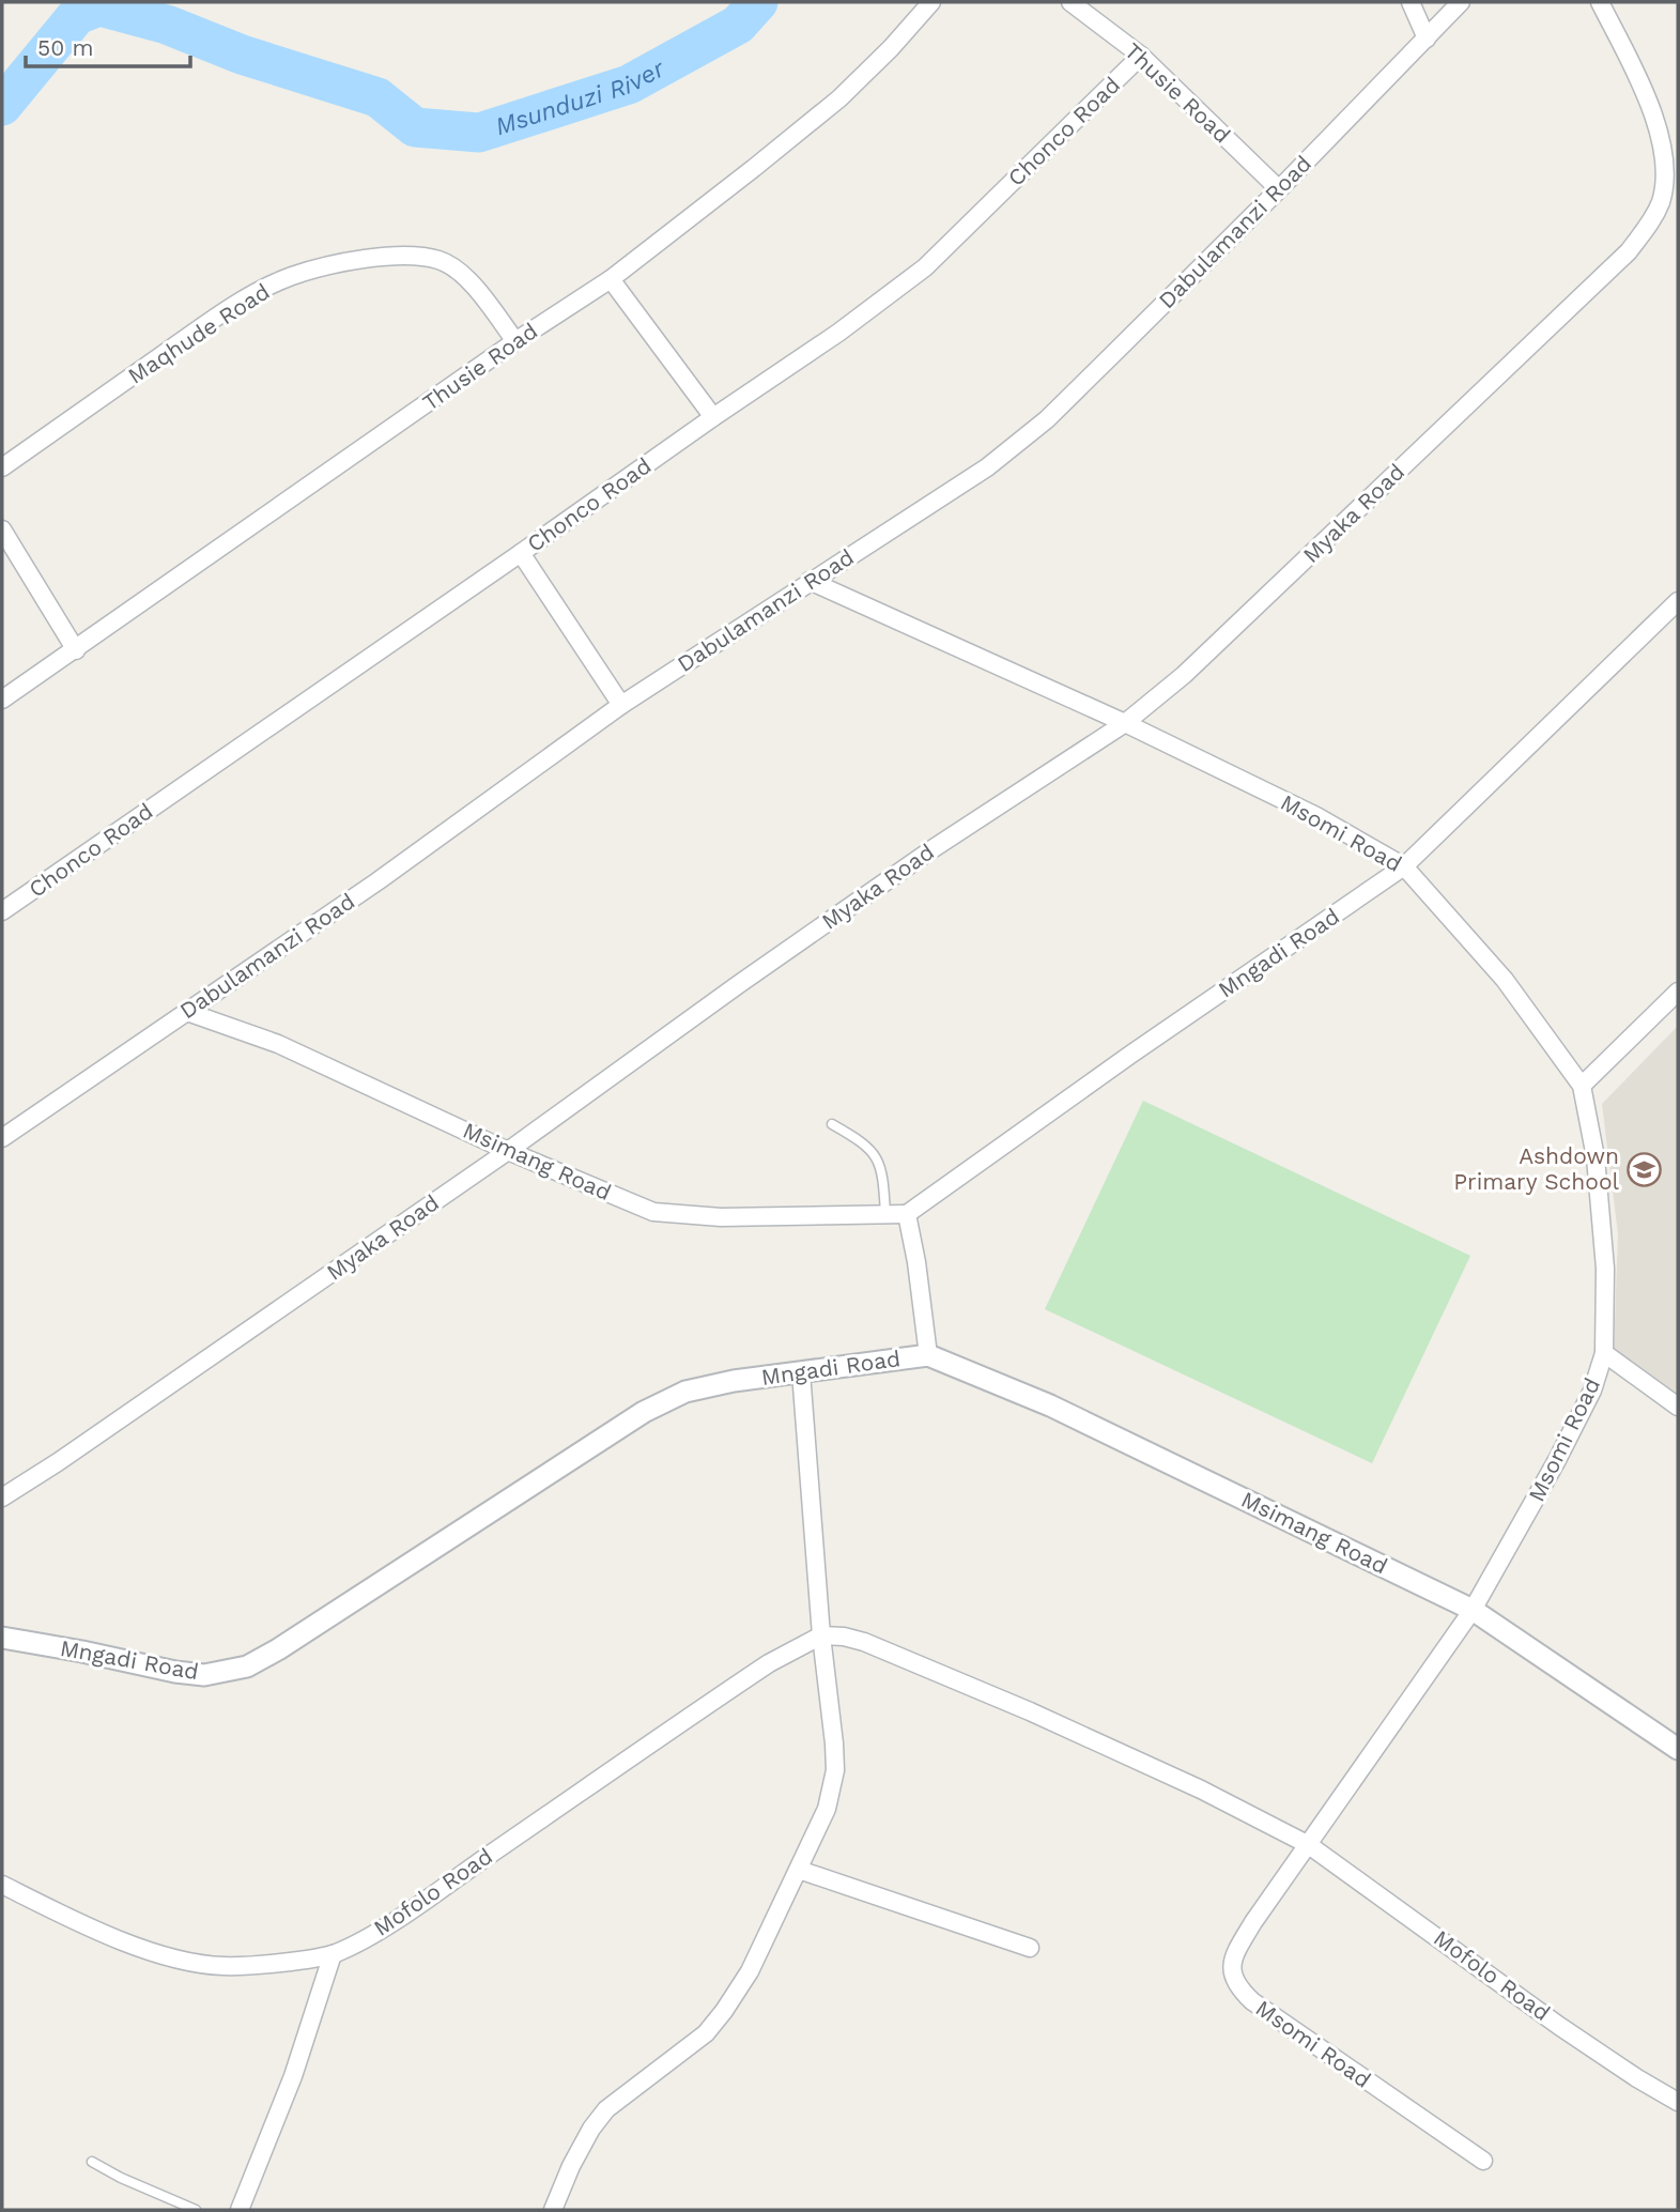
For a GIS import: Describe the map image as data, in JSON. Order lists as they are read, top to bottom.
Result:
{
  "streets": {
    "street": [
      "Thusie Road",
      "Chonco Road",
      "Dabulamanzi Road",
      "Maqhude Road",
      "Myaka Road",
      "Msomi Road",
      "Mngadi Road",
      "Msimang Road",
      "Mofolo Road"
    ]
  },
  "crossings": [
    ["Thusie Road", "Chonco Road"],
    ["Thusie Road", "Dabulamanzi Road"],
    ["Thusie Road", "Maqhude Road"],
    ["Dabulamanzi Road", "Msomi Road"],
    ["Dabulamanzi Road", "Msimang Road"],
    ["Myaka Road", "Msomi Road"],
    ["Myaka Road", "Msimang Road"],
    ["Msomi Road", "Mngadi Road"],
    ["Msomi Road", "Msimang Road"],
    ["Msomi Road", "Mofolo Road"],
    ["Mngadi Road", "Msimang Road"]
  ],
  "water": ["Msunduzi River"],
  "places": {
    "school or university": ["Ashdown Primary School"]
  },
  "scale_bar": "50 m"
}
